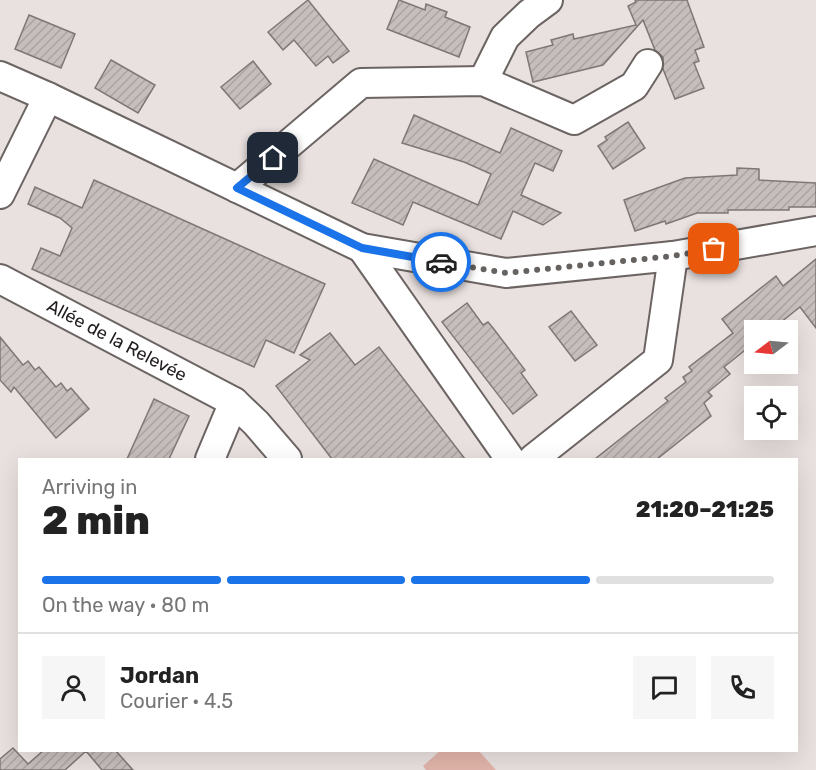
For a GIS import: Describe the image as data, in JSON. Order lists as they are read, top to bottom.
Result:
{
  "streets": {
    "street": ["Allée de la Relevée"]
  },
  "north": "left",
  "page": {
    "heading": ["2 min", "Arriving in", "21:20–21:25"],
    "panel": ["Jordan", "Courier · 4.5"],
    "bar": "On the way · 80 m"
  }
}
